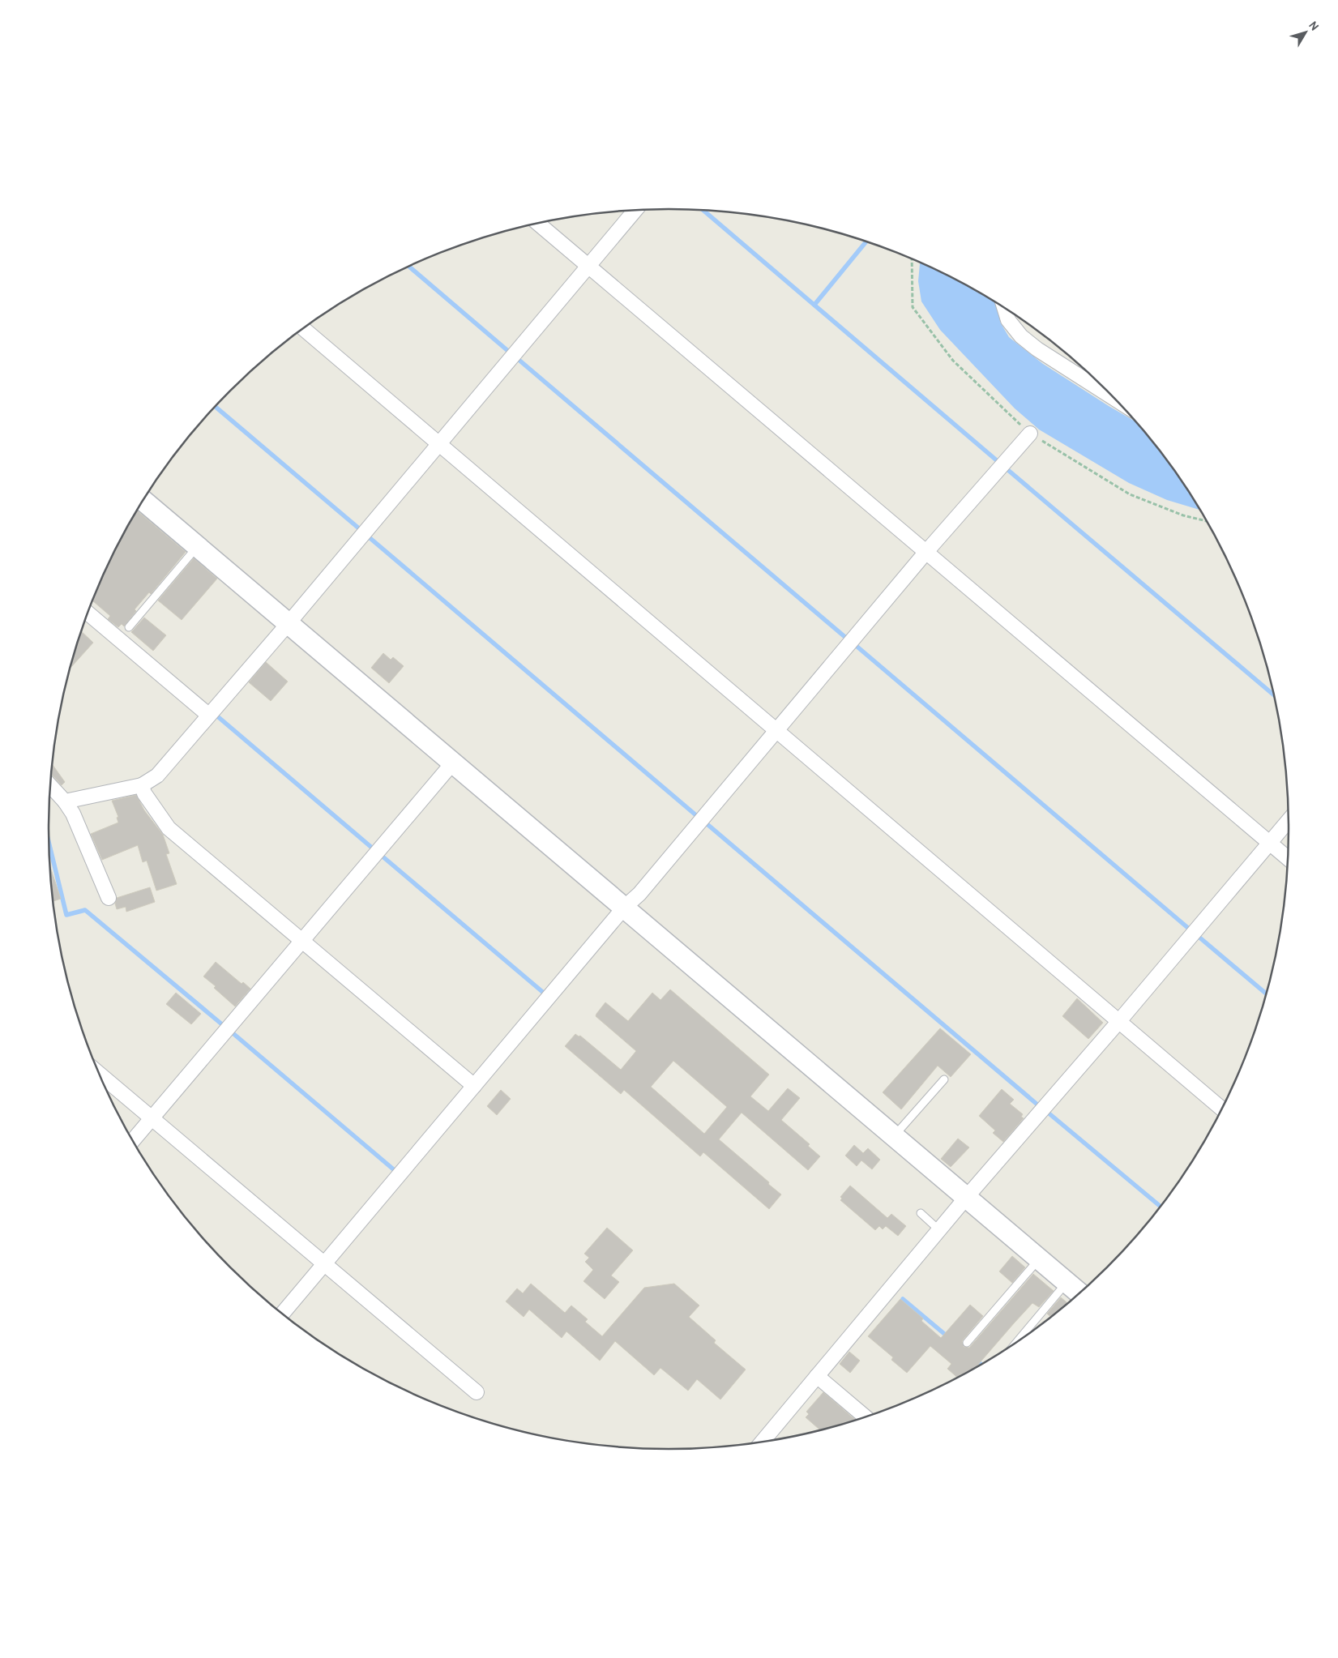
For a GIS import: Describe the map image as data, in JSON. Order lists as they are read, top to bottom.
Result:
{
  "north": "top right"
}
